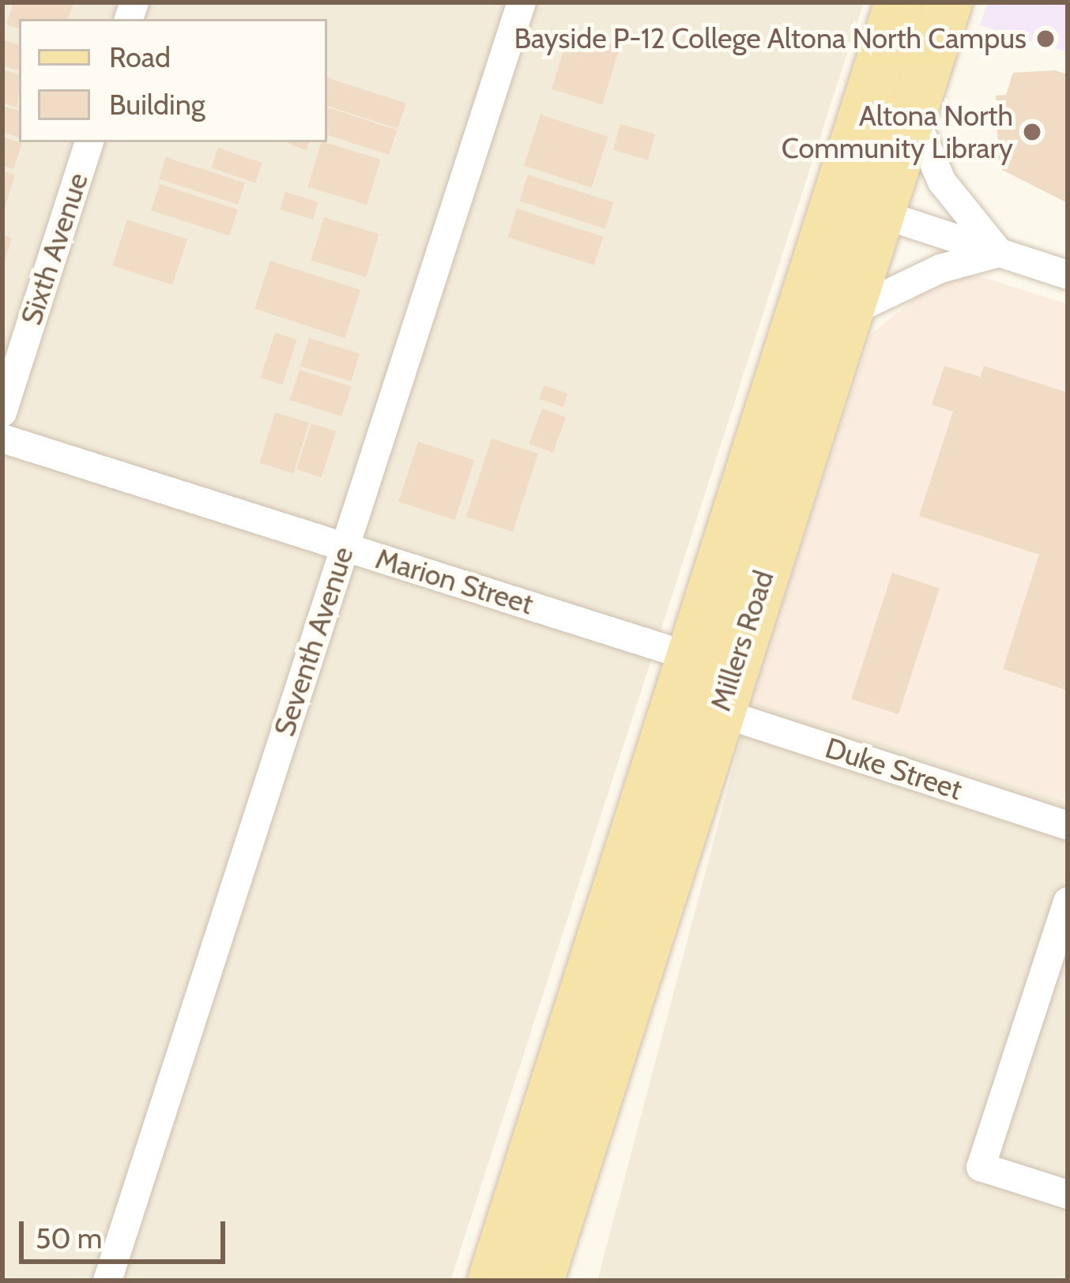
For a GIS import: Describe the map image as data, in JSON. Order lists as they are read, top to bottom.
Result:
{
  "streets": {
    "main road": ["Millers Road"],
    "street": [
      "Sixth Avenue",
      "Marion Street",
      "Seventh Avenue",
      "Duke Street"
    ]
  },
  "crossings": [
    ["Marion Street", "Millers Road"],
    ["Marion Street", "Seventh Avenue"],
    ["Millers Road", "Duke Street"]
  ],
  "places": ["Bayside P-12 College Altona North Campus", "Altona North Community Library"],
  "legend": ["Road", "Building"],
  "scale_bar": "50 m"
}
